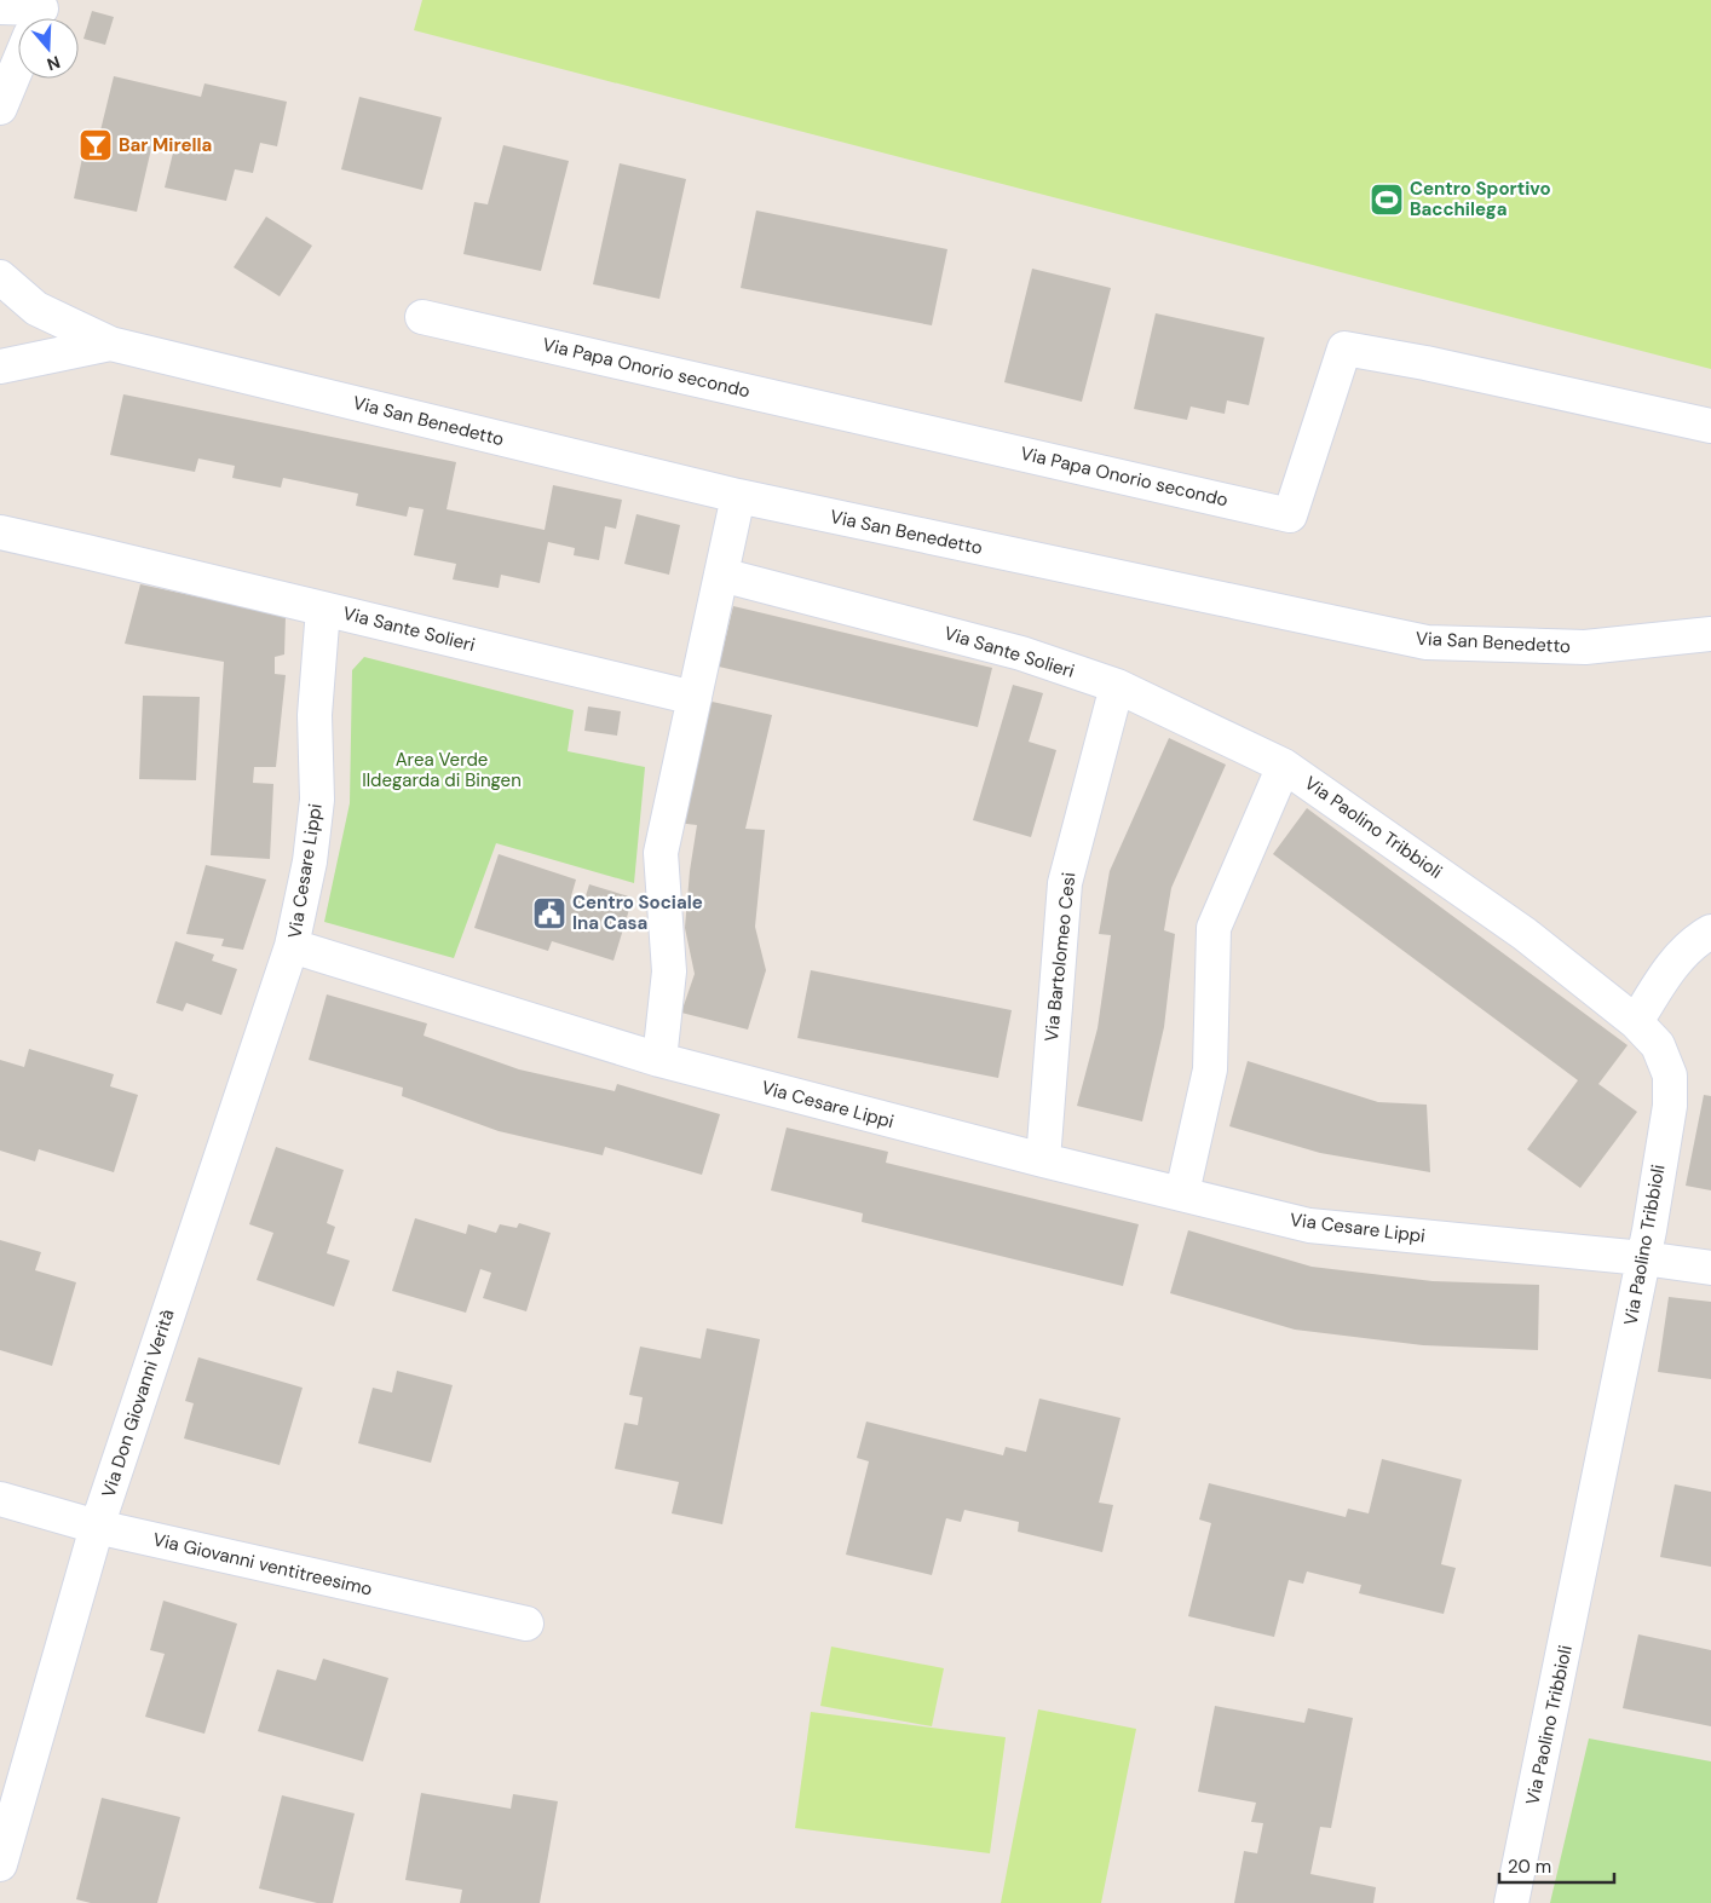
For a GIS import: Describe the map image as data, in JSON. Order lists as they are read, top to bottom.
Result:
{
  "streets": {
    "street": [
      "Via Papa Onorio secondo",
      "Via San Benedetto",
      "Via Sante Solieri",
      "Via Paolino Tribbioli",
      "Via Cesare Lippi",
      "Via Bartolomeo Cesi",
      "Via Don Giovanni Verità",
      "Via Giovanni ventitreesimo"
    ]
  },
  "crossings": [
    ["Via Sante Solieri", "Via Paolino Tribbioli"],
    ["Via Sante Solieri", "Via Cesare Lippi"],
    ["Via Sante Solieri", "Via Bartolomeo Cesi"],
    ["Via Paolino Tribbioli", "Via Cesare Lippi"],
    ["Via Cesare Lippi", "Via Bartolomeo Cesi"],
    ["Via Cesare Lippi", "Via Don Giovanni Verità"],
    ["Via Don Giovanni Verità", "Via Giovanni ventitreesimo"]
  ],
  "parks": ["Area Verde Ildegarda di Bingen"],
  "places": {
    "bar": ["Bar Mirella"],
    "sports": ["Centro Sportivo Bacchilega"],
    "public building": ["Centro Sociale Ina Casa"]
  },
  "scale_bar": "20 m",
  "north": "bottom"
}
